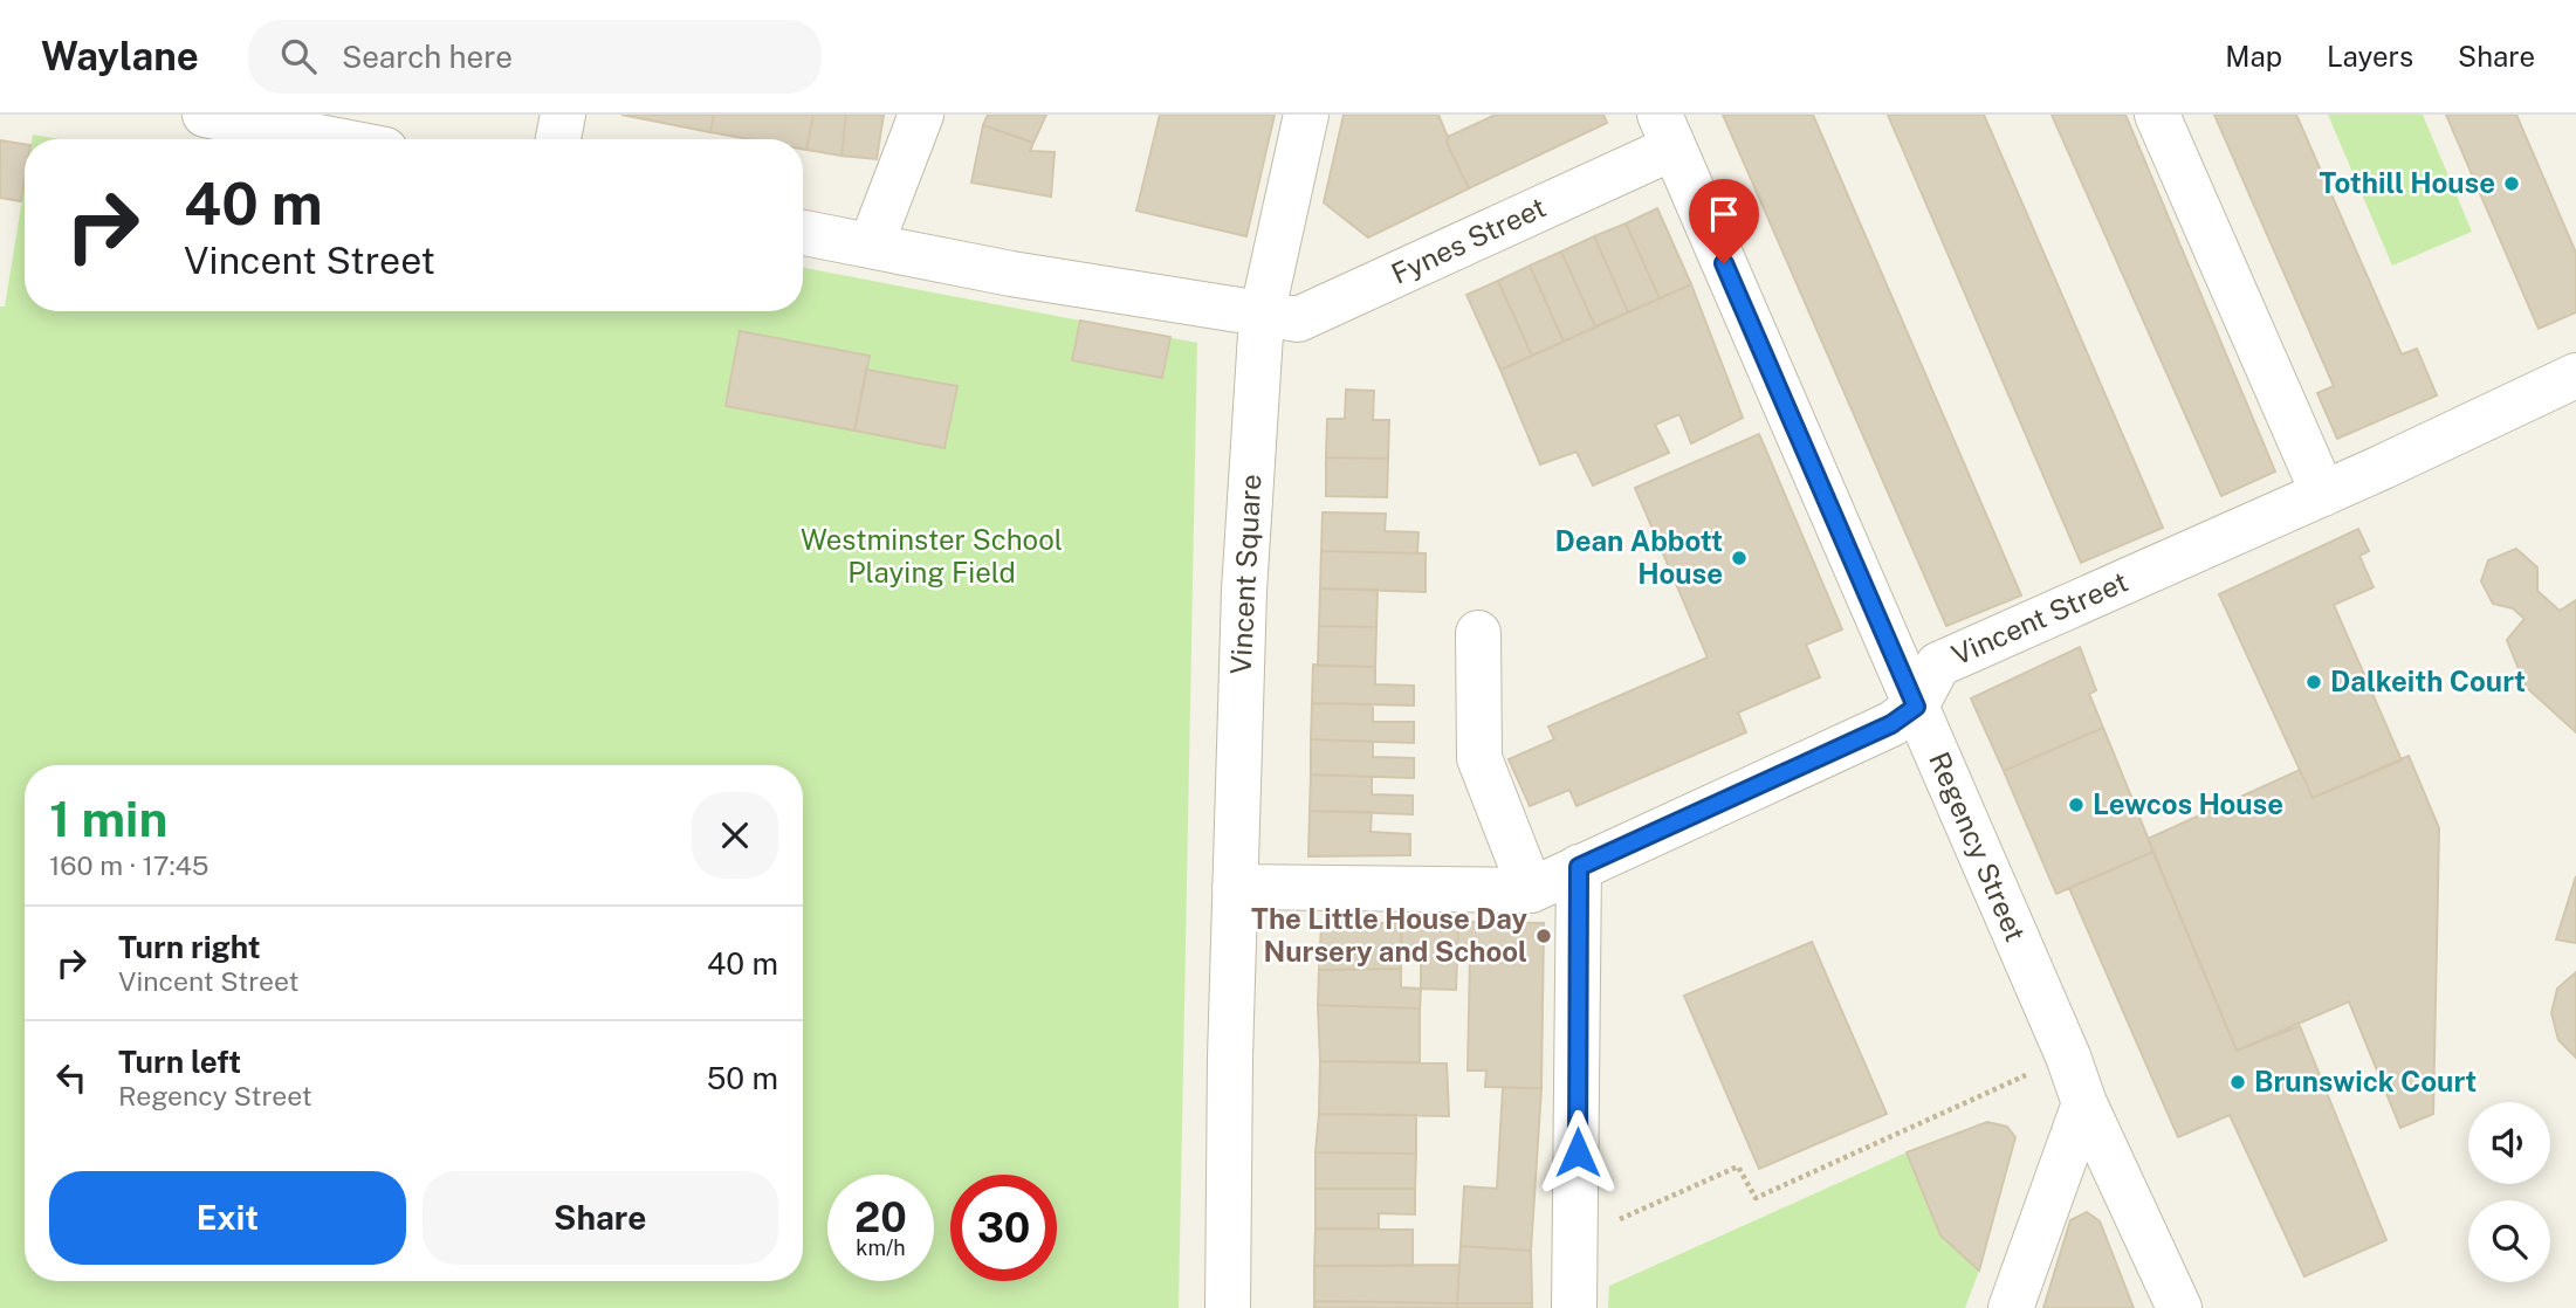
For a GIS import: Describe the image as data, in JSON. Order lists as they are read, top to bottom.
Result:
{
  "streets": {
    "street": [
      "Fynes Street",
      "Vincent Square",
      "Vincent Street",
      "Regency Street"
    ]
  },
  "crossings": [
    ["Fynes Street", "Vincent Square"],
    ["Fynes Street", "Regency Street"],
    ["Vincent Square", "Vincent Street"],
    ["Vincent Street", "Regency Street"]
  ],
  "parks": ["Westminster School Playing Field"],
  "places": [
    "Tothill House",
    "Dean Abbott House",
    "Dalkeith Court",
    "Lewcos House",
    "The Little House Day Nursery and School",
    "Brunswick Court"
  ],
  "page": {
    "header": "Waylane",
    "search": "Search here",
    "nav": ["Map", "Layers", "Share"],
    "turn": ["40 m", "Vincent Street"],
    "heading": ["1 min", "160 m · 17:45"],
    "list": [
      {
        "name": "Turn right",
        "note": "Vincent Street",
        "value": "40 m"
      },
      {
        "name": "Turn left",
        "note": "Regency Street",
        "value": "50 m"
      }
    ],
    "buttons": ["Exit", "Share"],
    "speed": "20 km/h",
    "limit": "30"
  }
}
